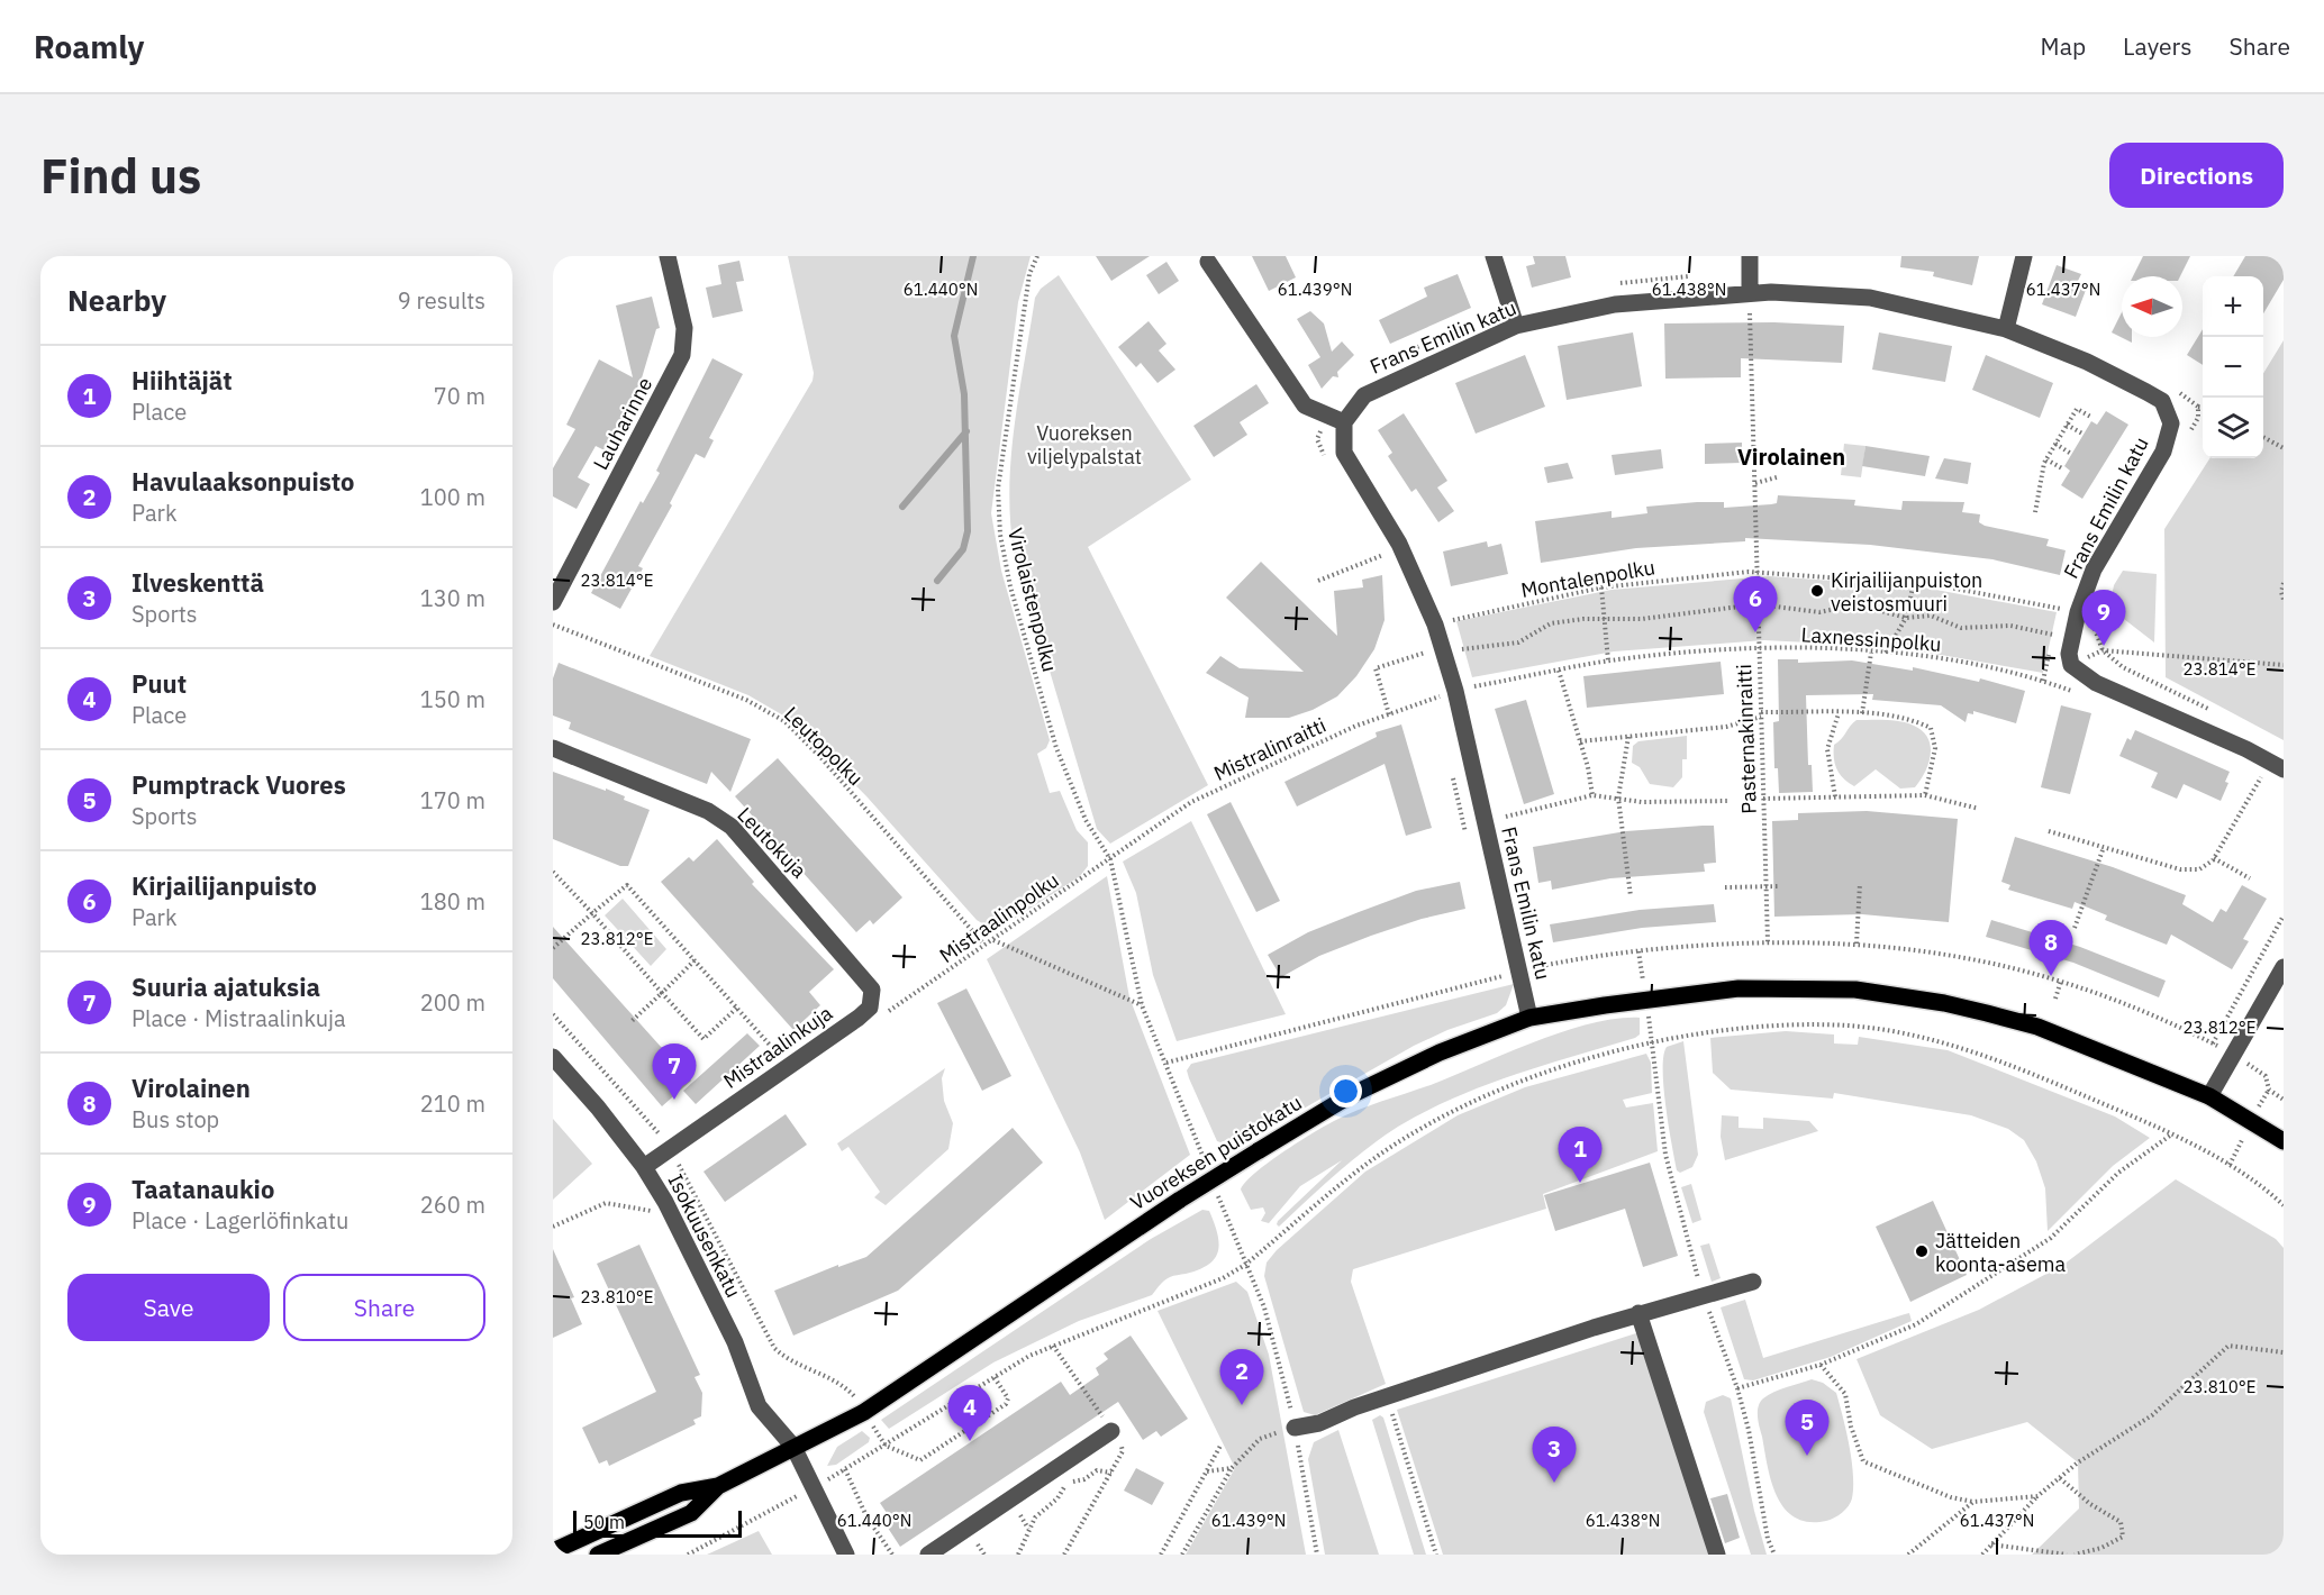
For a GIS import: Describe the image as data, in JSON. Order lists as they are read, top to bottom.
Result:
{
  "streets": {
    "main road": ["Vuoreksen puistokatu"],
    "street": [
      "Frans Emilin katu",
      "Lauharinne",
      "Leutokuja",
      "Mistraalinkuja",
      "Isokuusenkatu"
    ],
    "path": [
      "Montalenpolku",
      "Virolaistenpolku",
      "Laxnessinpolku",
      "Pasternakinraitti",
      "Leutopolku",
      "Mistralinraitti",
      "Mistraalinpolku"
    ]
  },
  "crossings": [
    ["Frans Emilin katu", "Montalenpolku"],
    ["Frans Emilin katu", "Laxnessinpolku"],
    ["Frans Emilin katu", "Pasternakinraitti"],
    ["Frans Emilin katu", "Mistralinraitti"],
    ["Frans Emilin katu", "Vuoreksen puistokatu"],
    ["Montalenpolku", "Pasternakinraitti"],
    ["Virolaistenpolku", "Mistralinraitti"],
    ["Virolaistenpolku", "Mistraalinpolku"],
    ["Laxnessinpolku", "Pasternakinraitti"],
    ["Laxnessinpolku", "Mistralinraitti"],
    ["Leutopolku", "Mistraalinpolku"],
    ["Mistralinraitti", "Mistraalinpolku"],
    ["Leutokuja", "Mistraalinpolku"],
    ["Leutokuja", "Mistraalinkuja"],
    ["Mistraalinpolku", "Mistraalinkuja"],
    ["Mistraalinkuja", "Isokuusenkatu"],
    ["Vuoreksen puistokatu", "Isokuusenkatu"]
  ],
  "districts": ["Virolainen"],
  "parks": ["Vuoreksen viljelypalstat"],
  "places": ["Kirjailijanpuiston veistosmuuri", "Jätteiden koonta-asema"],
  "scale_bar": "50 m",
  "north": "left",
  "page": {
    "header": "Roamly",
    "nav": ["Map", "Layers", "Share"],
    "buttons": [
      "Directions",
      ["Save", "Share"]
    ],
    "title": "Find us",
    "heading": ["Nearby", "9 results"],
    "map_buttons": ["+", "−"],
    "list": [
      {
        "mark": "1",
        "name": "Hiihtäjät",
        "note": "Place",
        "value": "70 m"
      },
      {
        "mark": "2",
        "name": "Havulaaksonpuisto",
        "note": "Park",
        "value": "100 m"
      },
      {
        "mark": "3",
        "name": "Ilveskenttä",
        "note": "Sports",
        "value": "130 m"
      },
      {
        "mark": "4",
        "name": "Puut",
        "note": "Place",
        "value": "150 m"
      },
      {
        "mark": "5",
        "name": "Pumptrack Vuores",
        "note": "Sports",
        "value": "170 m"
      },
      {
        "mark": "6",
        "name": "Kirjailijanpuisto",
        "note": "Park",
        "value": "180 m"
      },
      {
        "mark": "7",
        "name": "Suuria ajatuksia",
        "note": "Place · Mistraalinkuja",
        "value": "200 m"
      },
      {
        "mark": "8",
        "name": "Virolainen",
        "note": "Bus stop",
        "value": "210 m"
      },
      {
        "mark": "9",
        "name": "Taatanaukio",
        "note": "Place · Lagerlöfinkatu",
        "value": "260 m"
      }
    ],
    "pins": [
      "6",
      "9",
      "8",
      "7",
      "1",
      "2",
      "4",
      "5",
      "3"
    ],
    "scale": "50 m"
  },
  "coordinates": [
    "61.440°N",
    "61.439°N",
    "61.438°N",
    "61.437°N",
    "23.814°E",
    "23.812°E",
    "23.810°E"
  ]
}
